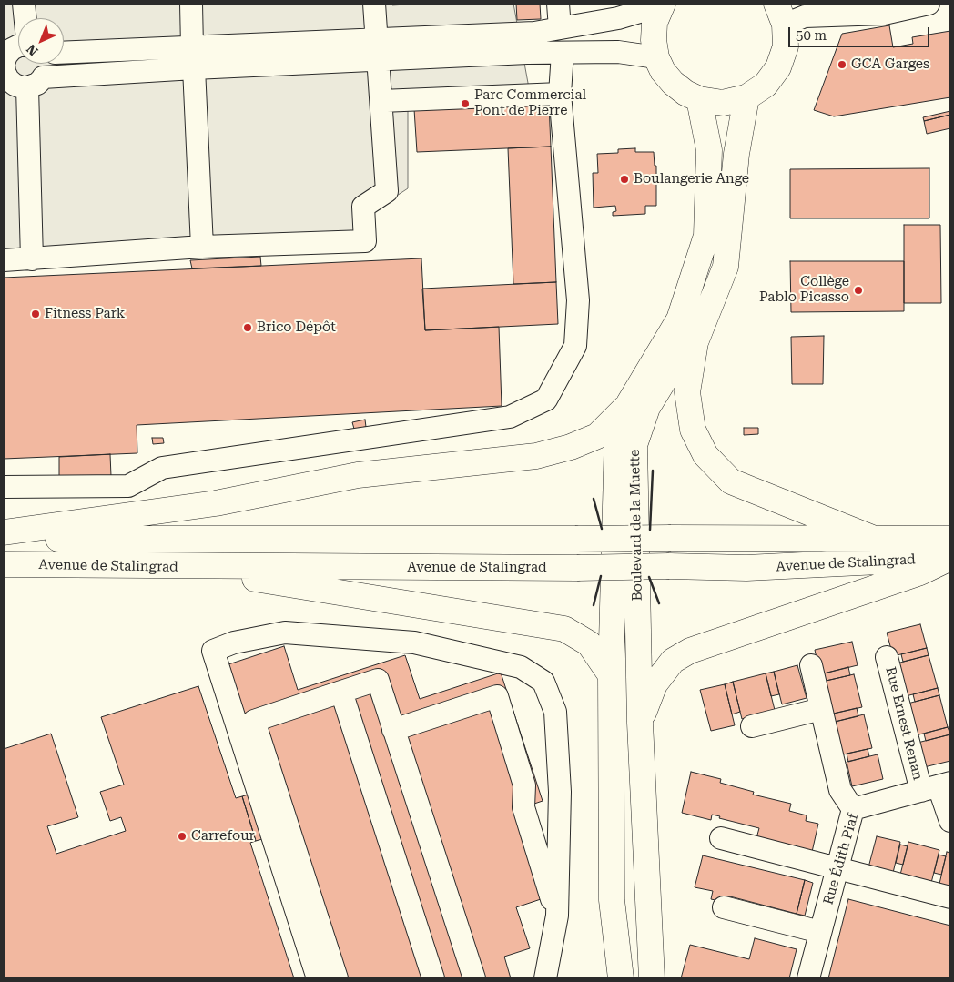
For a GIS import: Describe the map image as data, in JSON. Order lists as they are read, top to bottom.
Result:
{
  "streets": {
    "main road": ["Boulevard de la Muette", "Avenue de Stalingrad"],
    "street": ["Rue Ernest Renan", "Rue Édith Piaf"]
  },
  "crossings": [
    ["Rue Ernest Renan", "Rue Édith Piaf"]
  ],
  "places": [
    "GCA Garges",
    "Parc Commercial Pont de Pierre",
    "Boulangerie Ange",
    "Collège Pablo Picasso",
    "Fitness Park",
    "Brico Dépôt",
    "Carrefour"
  ],
  "scale_bar": "50 m",
  "north": "bottom left"
}
